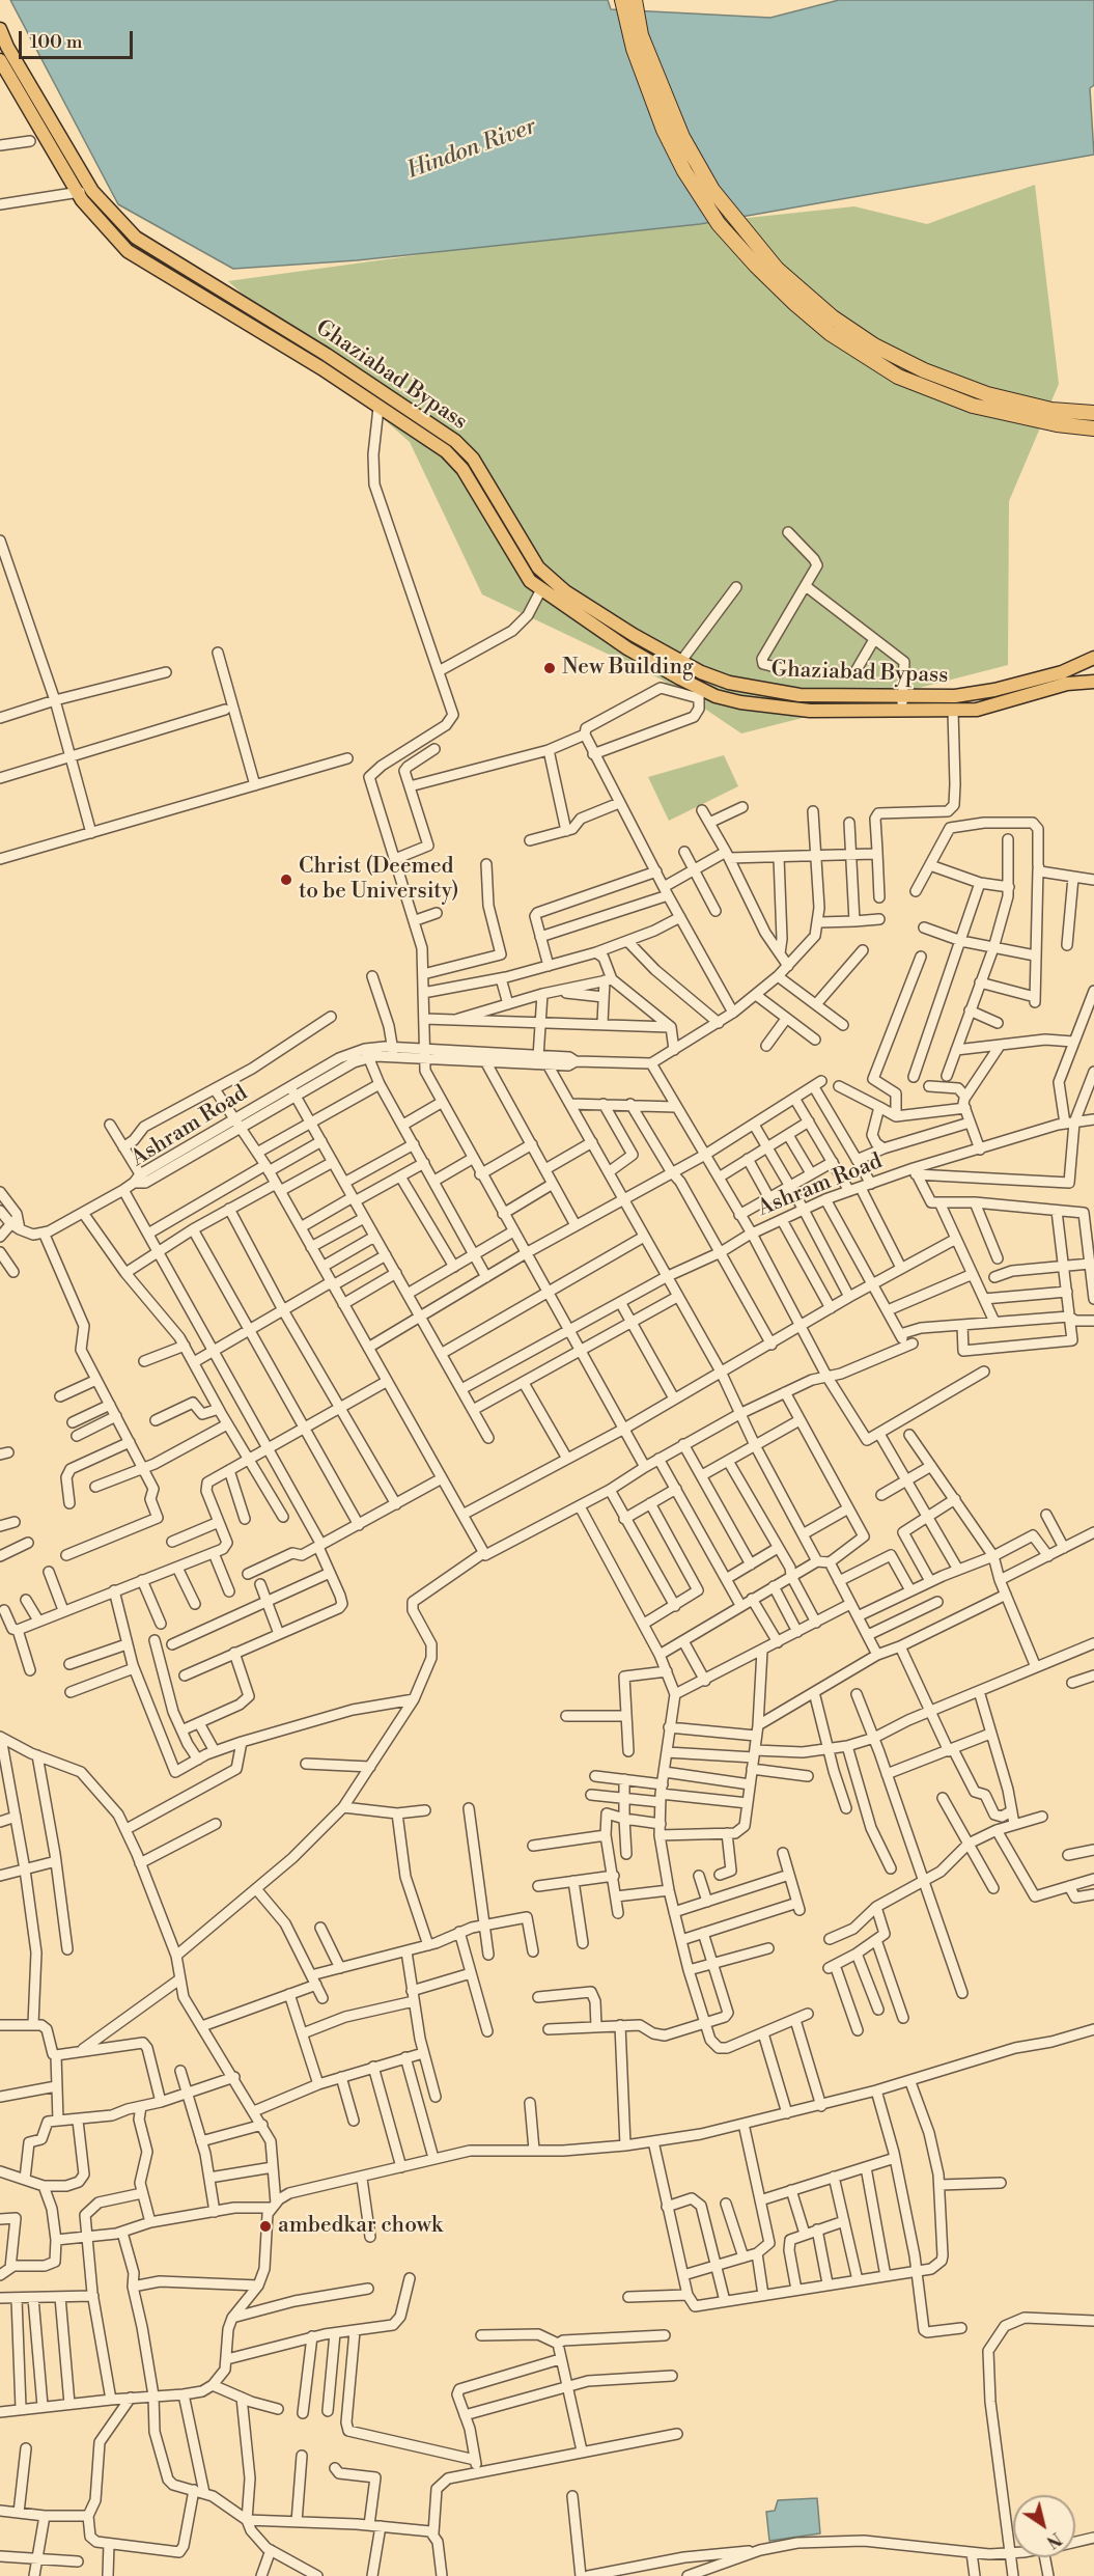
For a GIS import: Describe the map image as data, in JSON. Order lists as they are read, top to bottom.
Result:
{
  "streets": {
    "main road": ["Ghaziabad Bypass"],
    "street": ["Ashram Road"]
  },
  "water": ["Hindon River"],
  "places": ["New Building", "Christ (Deemed to be University)", "ambedkar chowk"],
  "scale_bar": "100 m",
  "north": "bottom right"
}
